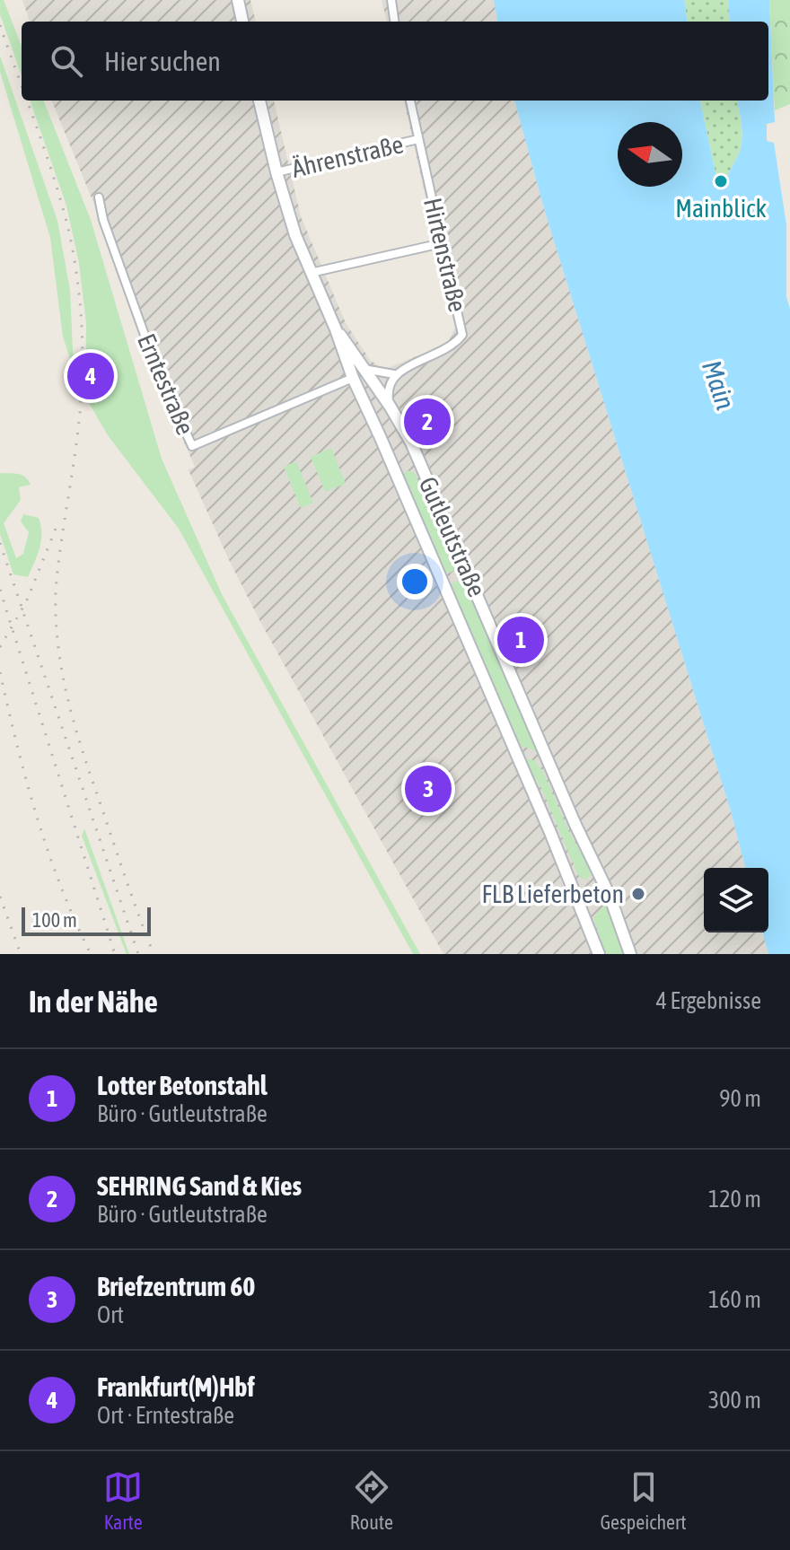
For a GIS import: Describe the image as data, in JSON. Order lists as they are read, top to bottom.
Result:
{
  "streets": {
    "main road": ["Gutleutstraße"],
    "street": ["Ährenstraße", "Hirtenstraße", "Erntestraße"]
  },
  "crossings": [
    ["Ährenstraße", "Hirtenstraße"],
    ["Ährenstraße", "Gutleutstraße"],
    ["Erntestraße", "Gutleutstraße"]
  ],
  "water": ["Main"],
  "places": ["Mainblick", "FLB Lieferbeton"],
  "scale_bar": "100 m",
  "north": "left",
  "page": {
    "search": "Hier suchen",
    "pins": [
      "4",
      "2",
      "1",
      "3"
    ],
    "scale": "100 m",
    "heading": ["In der Nähe", "4 Ergebnisse"],
    "list": [
      {
        "mark": "1",
        "name": "Lotter Betonstahl",
        "note": "Büro · Gutleutstraße",
        "value": "90 m"
      },
      {
        "mark": "2",
        "name": "SEHRING Sand & Kies",
        "note": "Büro · Gutleutstraße",
        "value": "120 m"
      },
      {
        "mark": "3",
        "name": "Briefzentrum 60",
        "note": "Ort",
        "value": "160 m"
      },
      {
        "mark": "4",
        "name": "Frankfurt(M)Hbf",
        "note": "Ort · Erntestraße",
        "value": "300 m"
      }
    ],
    "nav": ["Karte", "Route", "Gespeichert"]
  }
}
